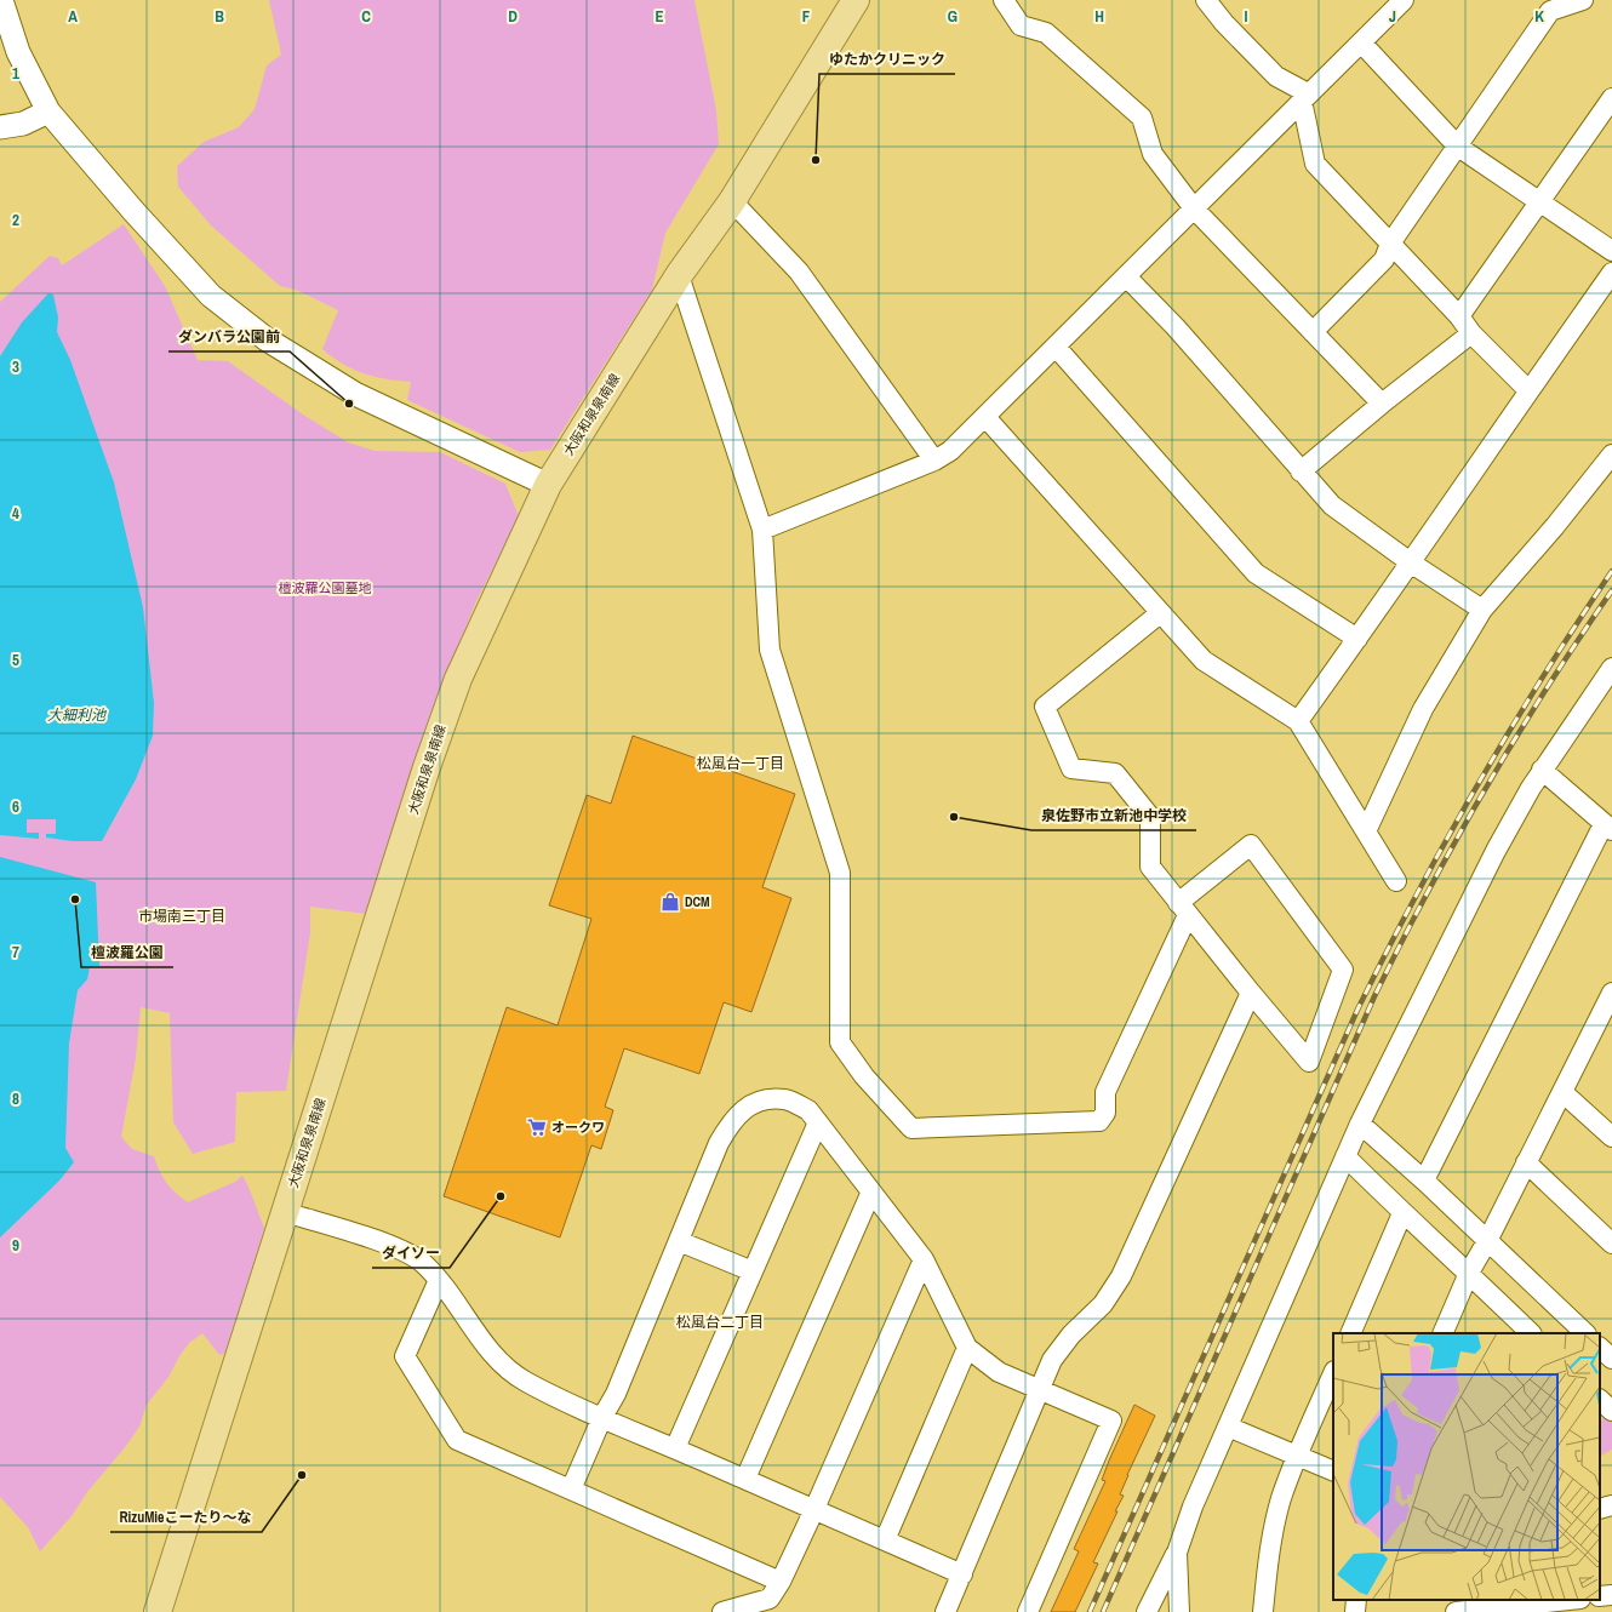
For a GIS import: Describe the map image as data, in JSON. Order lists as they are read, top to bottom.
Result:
{
  "streets": {
    "main road": ["大阪和泉泉南線"]
  },
  "districts": ["松風台一丁目", "市場南三丁目", "松風台二丁目"],
  "water": ["大細利池"],
  "parks": ["檀波羅公園墓地"],
  "places": {
    "other": [
      "ゆたかクリニック",
      "ダンバラ公園前",
      "泉佐野市立新池中学校",
      "檀波羅公園",
      "ダイソー",
      "RizuMieこーたり～な"
    ],
    "shop": ["DCM"],
    "supermarket": ["オークワ"]
  },
  "grid": {
    "columns": [
      "A",
      "B",
      "C",
      "D",
      "E",
      "F",
      "G",
      "H",
      "I",
      "J",
      "K"
    ],
    "rows": [
      "1",
      "2",
      "3",
      "4",
      "5",
      "6",
      "7",
      "8",
      "9"
    ]
  }
}
